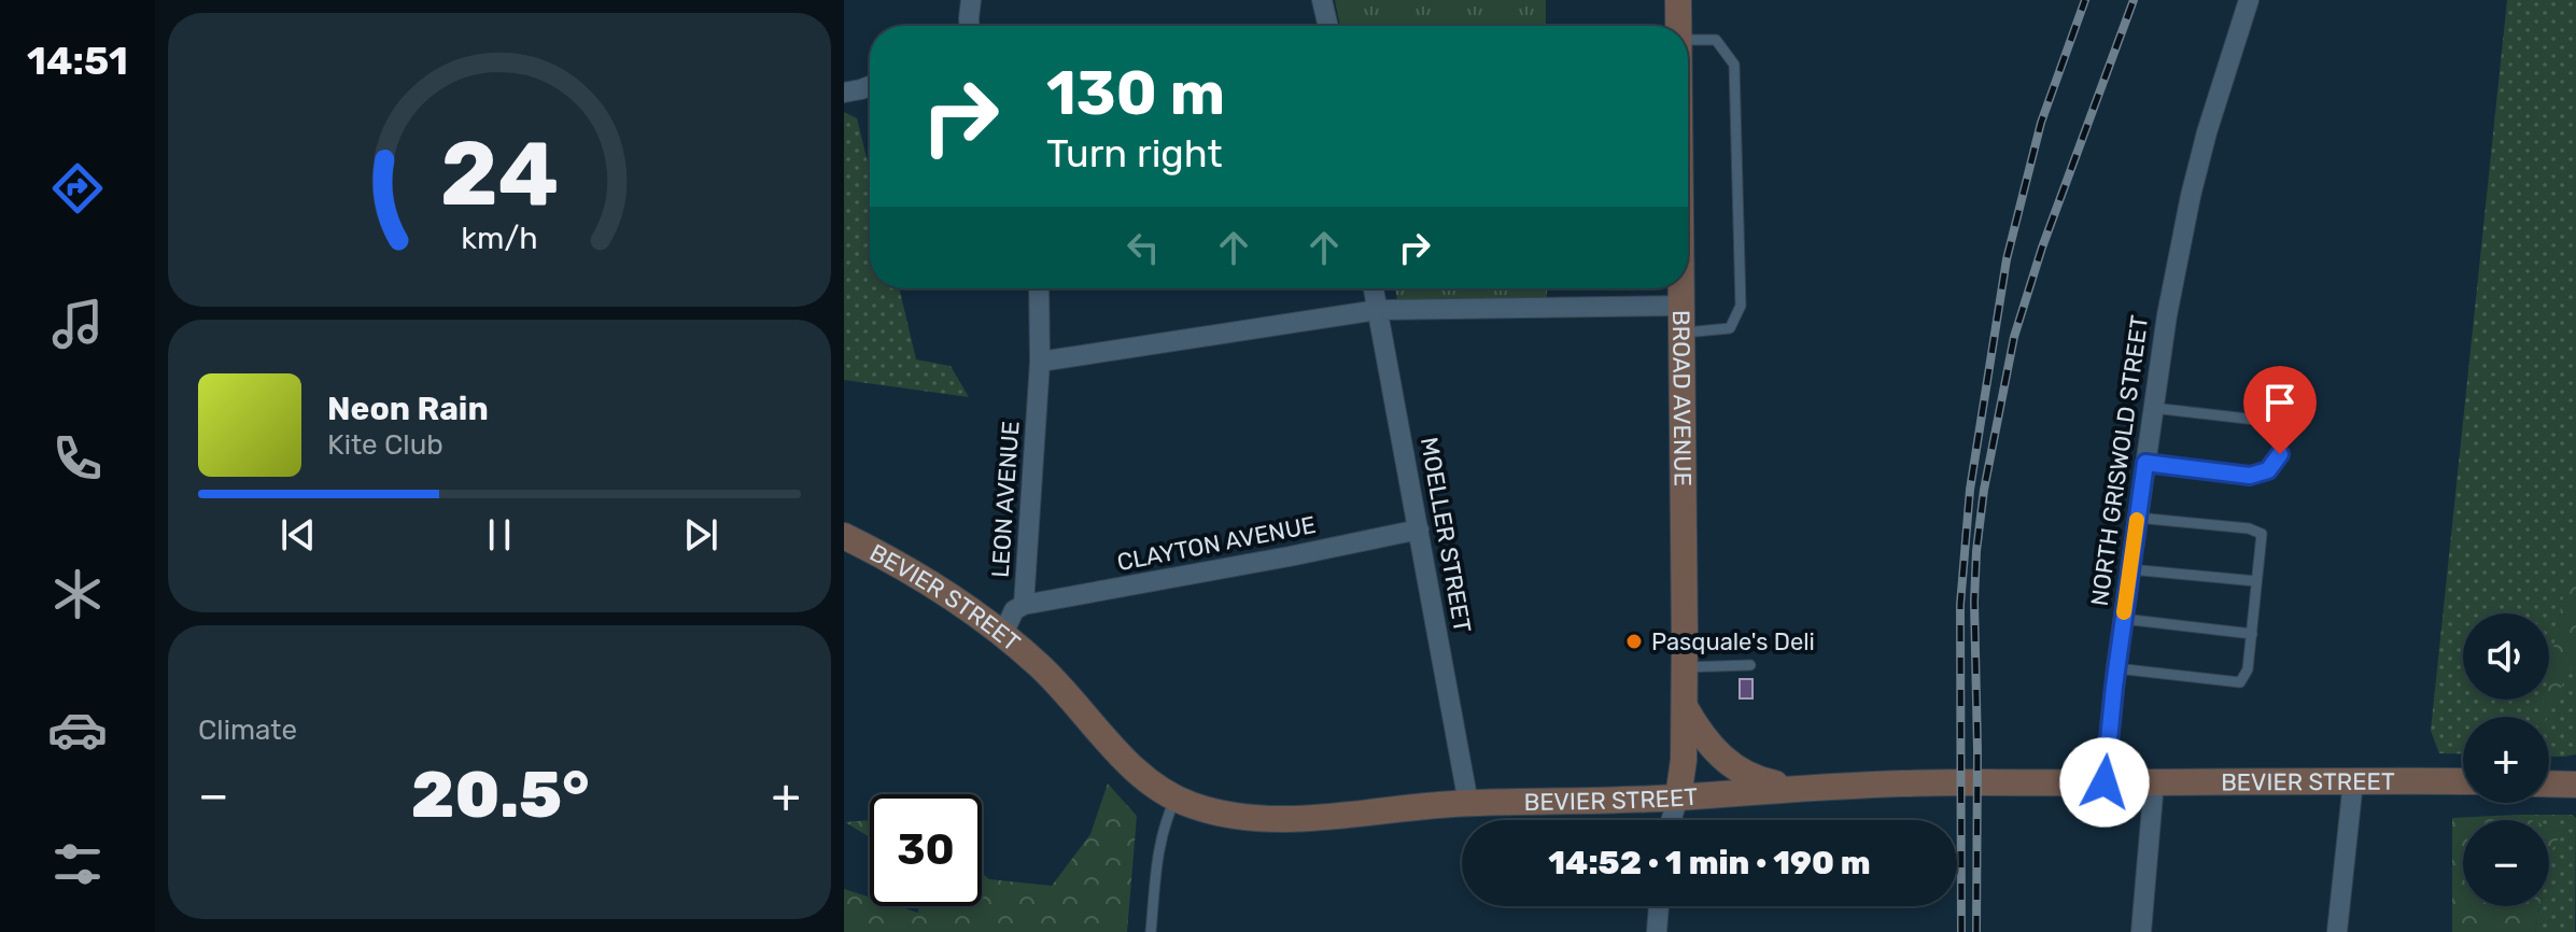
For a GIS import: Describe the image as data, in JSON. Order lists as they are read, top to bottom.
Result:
{
  "streets": {
    "main road": ["BROAD AVENUE", "BEVIER STREET"],
    "street": [
      "NORTH GRISWOLD STREET",
      "LEON AVENUE",
      "MOELLER STREET",
      "CLAYTON AVENUE"
    ]
  },
  "crossings": [
    ["BROAD AVENUE", "BEVIER STREET"],
    ["NORTH GRISWOLD STREET", "BEVIER STREET"],
    ["LEON AVENUE", "CLAYTON AVENUE"],
    ["LEON AVENUE", "BEVIER STREET"],
    ["MOELLER STREET", "CLAYTON AVENUE"],
    ["MOELLER STREET", "BEVIER STREET"]
  ],
  "places": ["Pasquale's Deli"],
  "page": {
    "tabs": "14:51",
    "turn": ["130 m", "Turn right"],
    "song": ["Neon Rain", "Kite Club"],
    "map_buttons": ["+", "−"],
    "tile": "Climate",
    "heat": ["−", "20.5°", "+"],
    "limit": "30",
    "trip": "14:52 · 1 min · 190 m",
    "gauge": ["24", "km/h"]
  }
}
